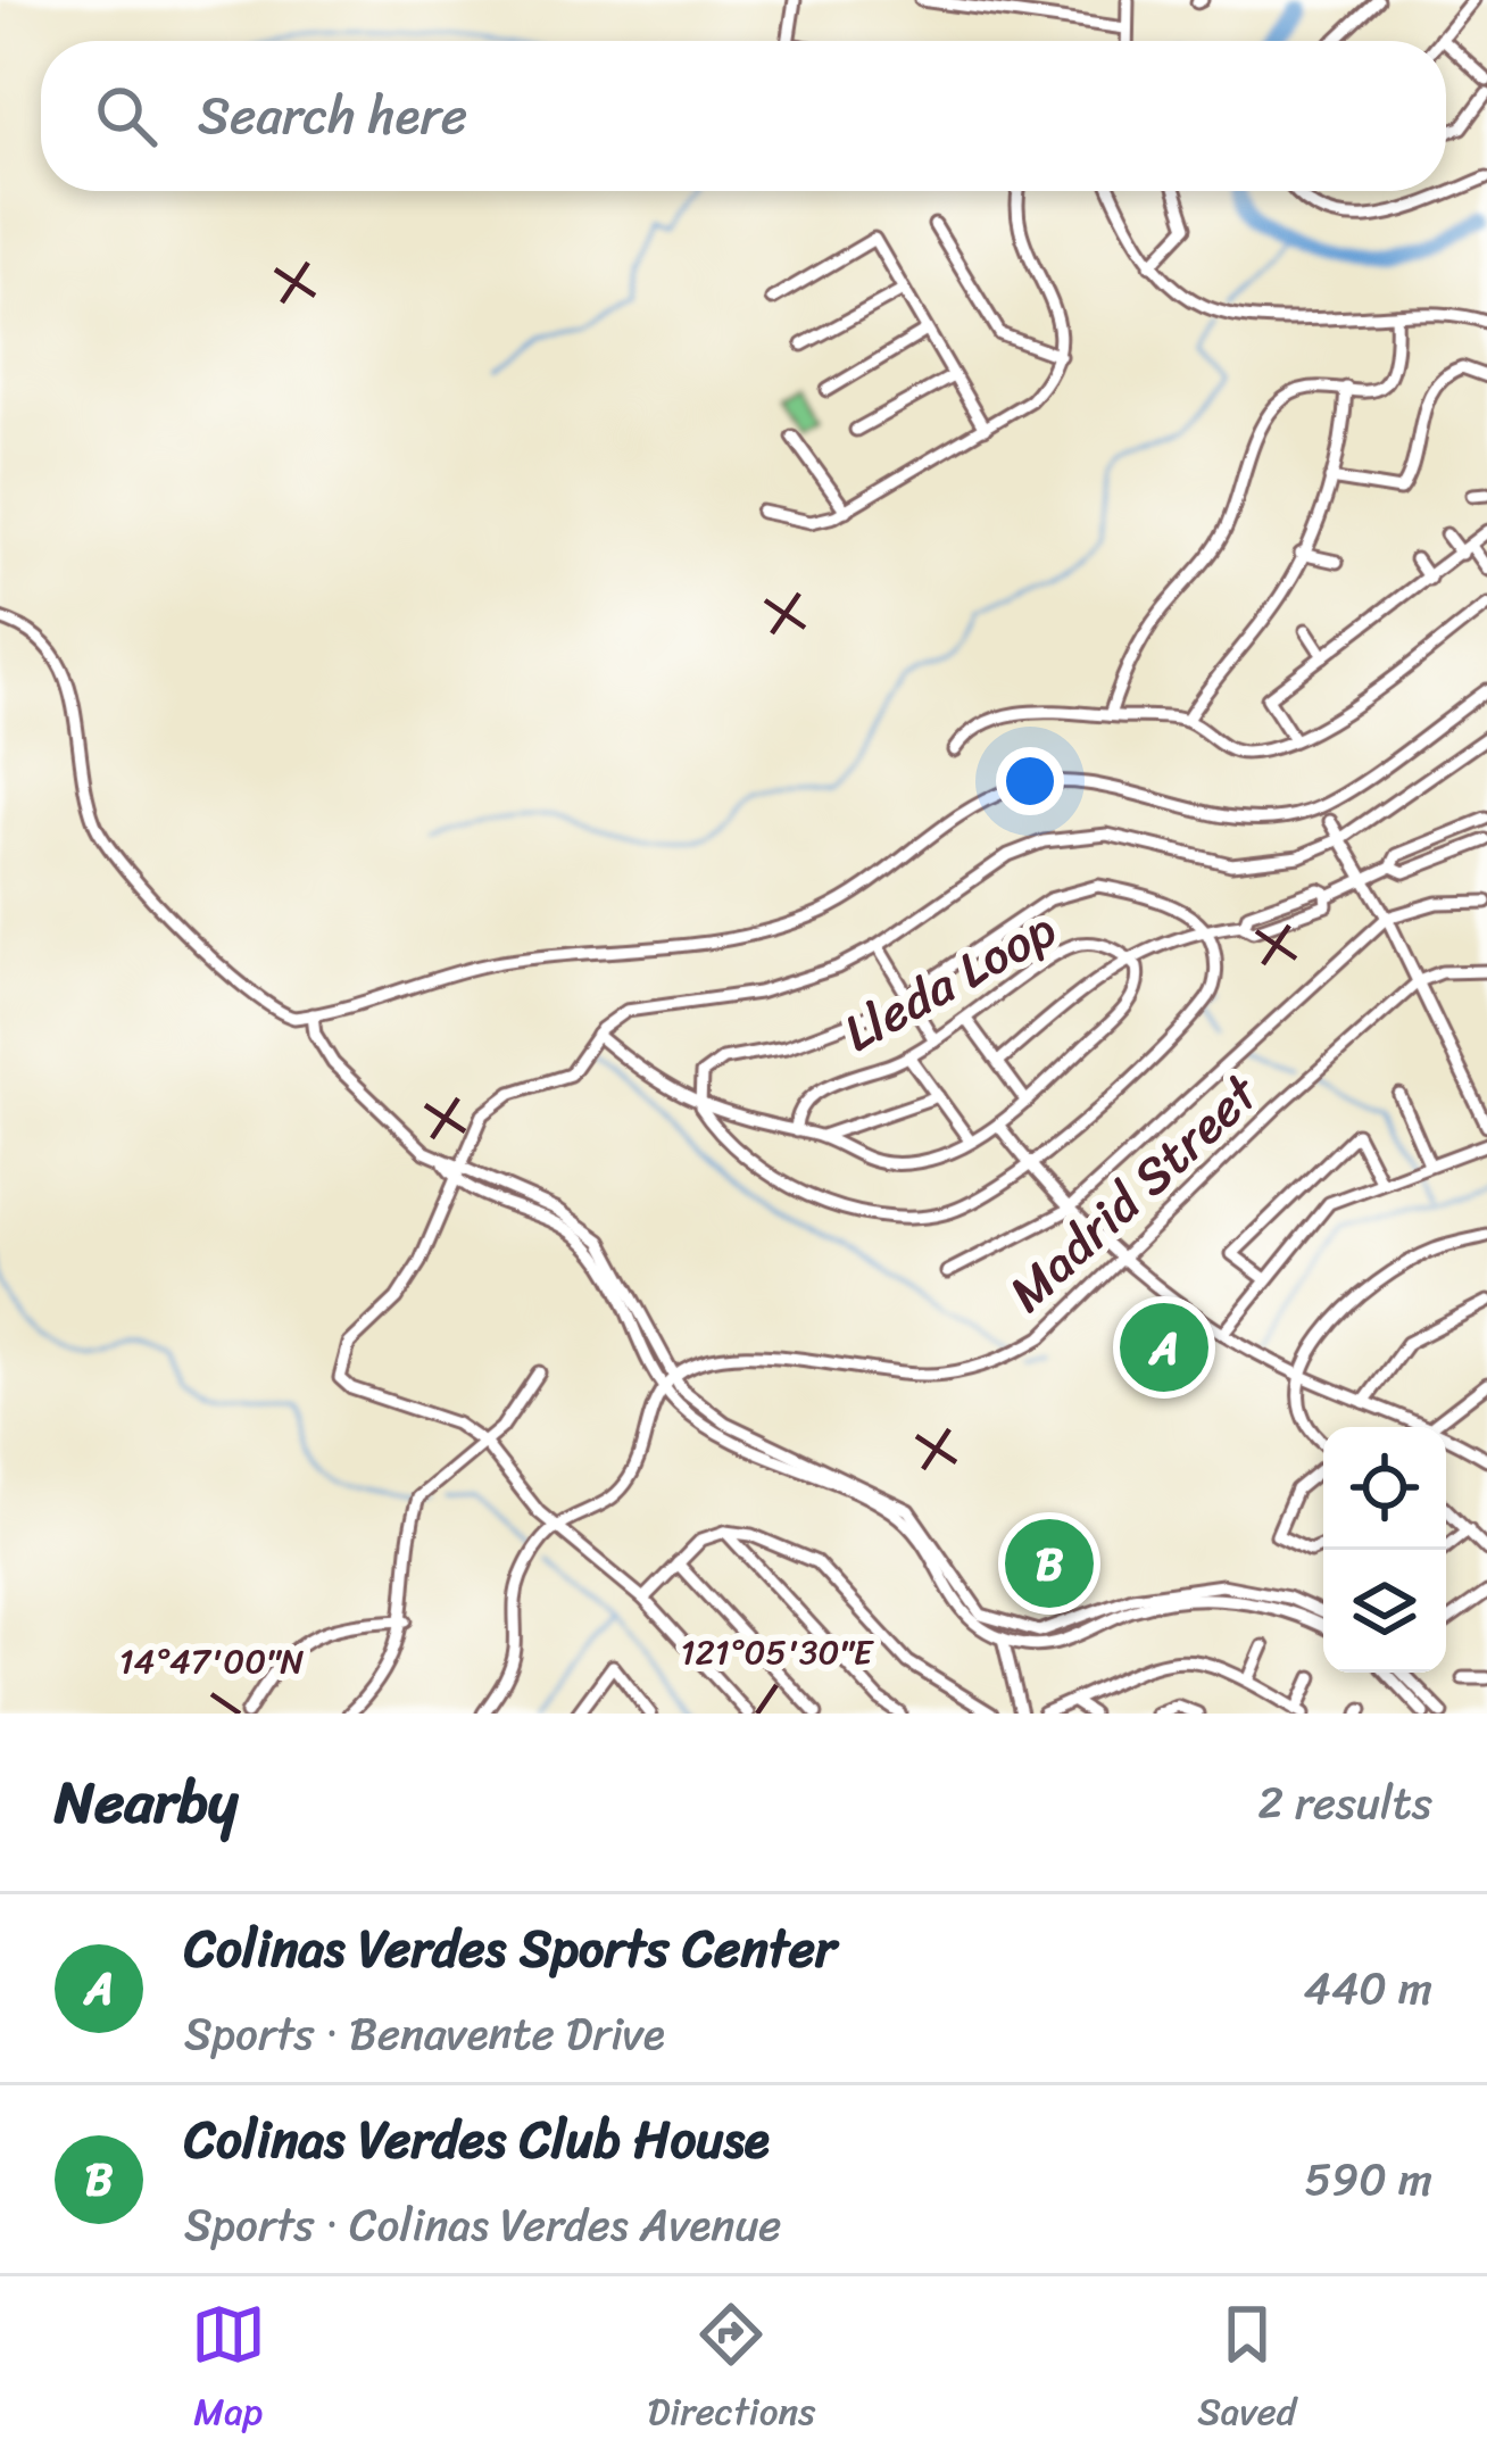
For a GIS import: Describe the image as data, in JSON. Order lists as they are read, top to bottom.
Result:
{
  "streets": {
    "street": ["Lleda Loop", "Madrid Street"]
  },
  "page": {
    "search": "Search here",
    "pins": ["A", "B"],
    "heading": ["Nearby", "2 results"],
    "list": [
      {
        "mark": "A",
        "name": "Colinas Verdes Sports Center",
        "note": "Sports · Benavente Drive",
        "value": "440 m"
      },
      {
        "mark": "B",
        "name": "Colinas Verdes Club House",
        "note": "Sports · Colinas Verdes Avenue",
        "value": "590 m"
      }
    ],
    "nav": ["Map", "Directions", "Saved"]
  },
  "coordinates": ["121°05'30\"E", "14°47'00\"N"]
}
